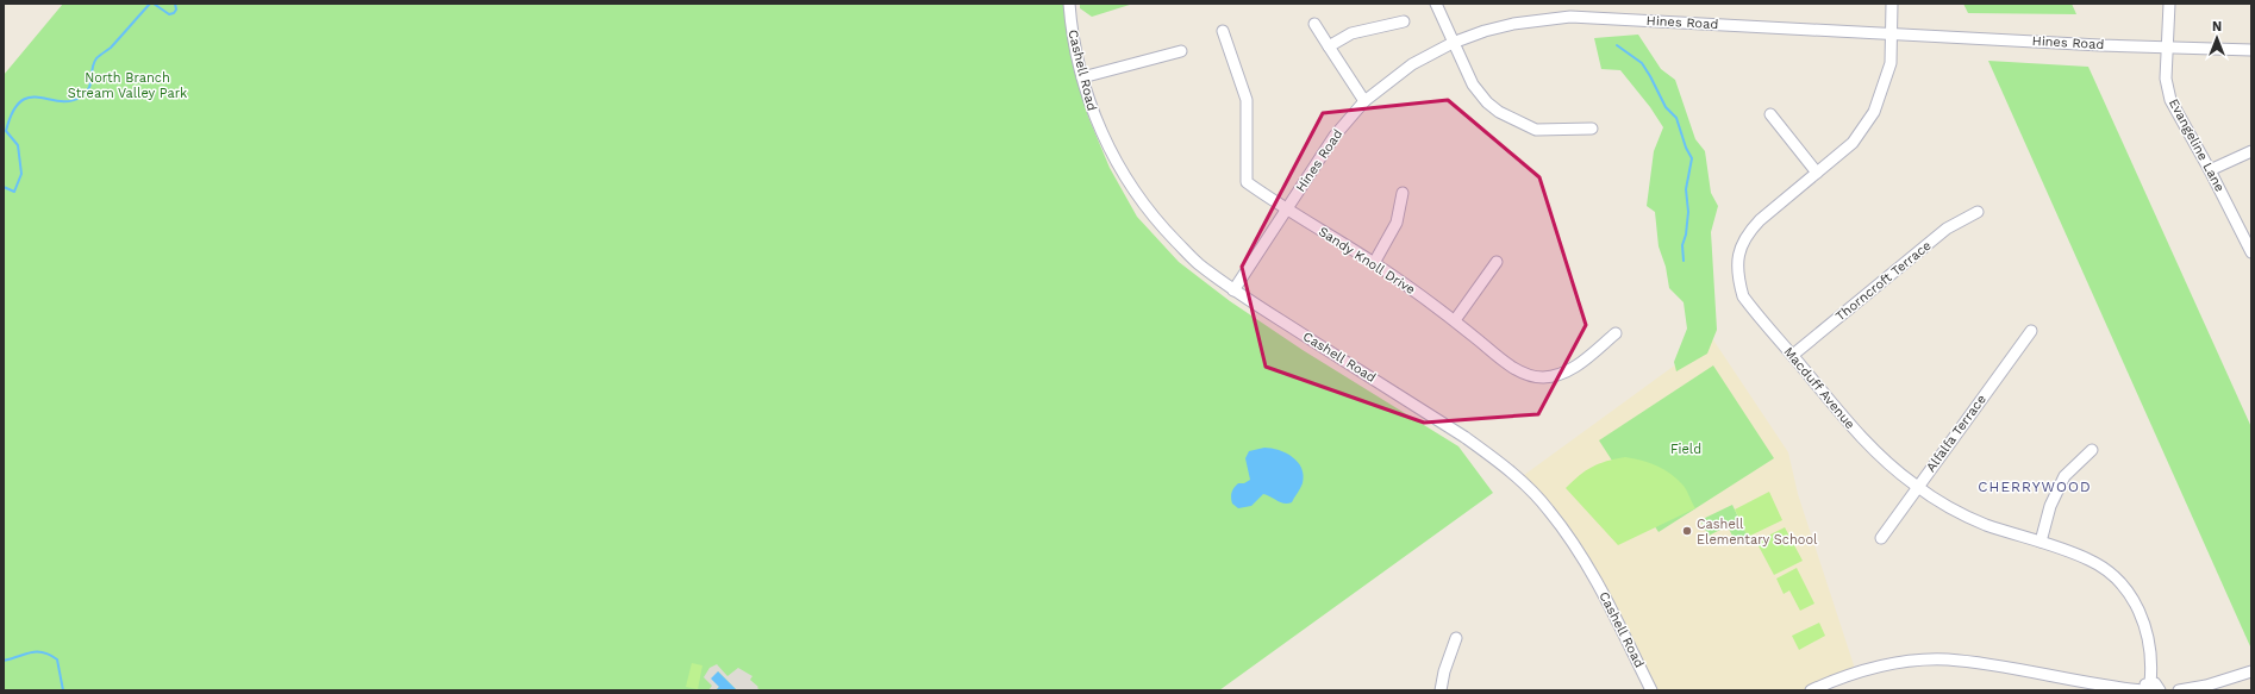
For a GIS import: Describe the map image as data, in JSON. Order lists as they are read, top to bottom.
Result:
{
  "streets": {
    "street": [
      "Hines Road",
      "Cashell Road",
      "Evangeline Lane",
      "Sandy Knoll Drive",
      "Thorncroft Terrace",
      "Macduff Avenue",
      "Alfalfa Terrace"
    ]
  },
  "crossings": [
    ["Hines Road", "Cashell Road"],
    ["Hines Road", "Evangeline Lane"],
    ["Hines Road", "Sandy Knoll Drive"],
    ["Hines Road", "Macduff Avenue"],
    ["Thorncroft Terrace", "Macduff Avenue"],
    ["Macduff Avenue", "Alfalfa Terrace"]
  ],
  "districts": ["CHERRYWOOD"],
  "parks": ["North Branch Stream Valley Park", "Field"],
  "places": ["Cashell Elementary School"],
  "north": "top"
}
